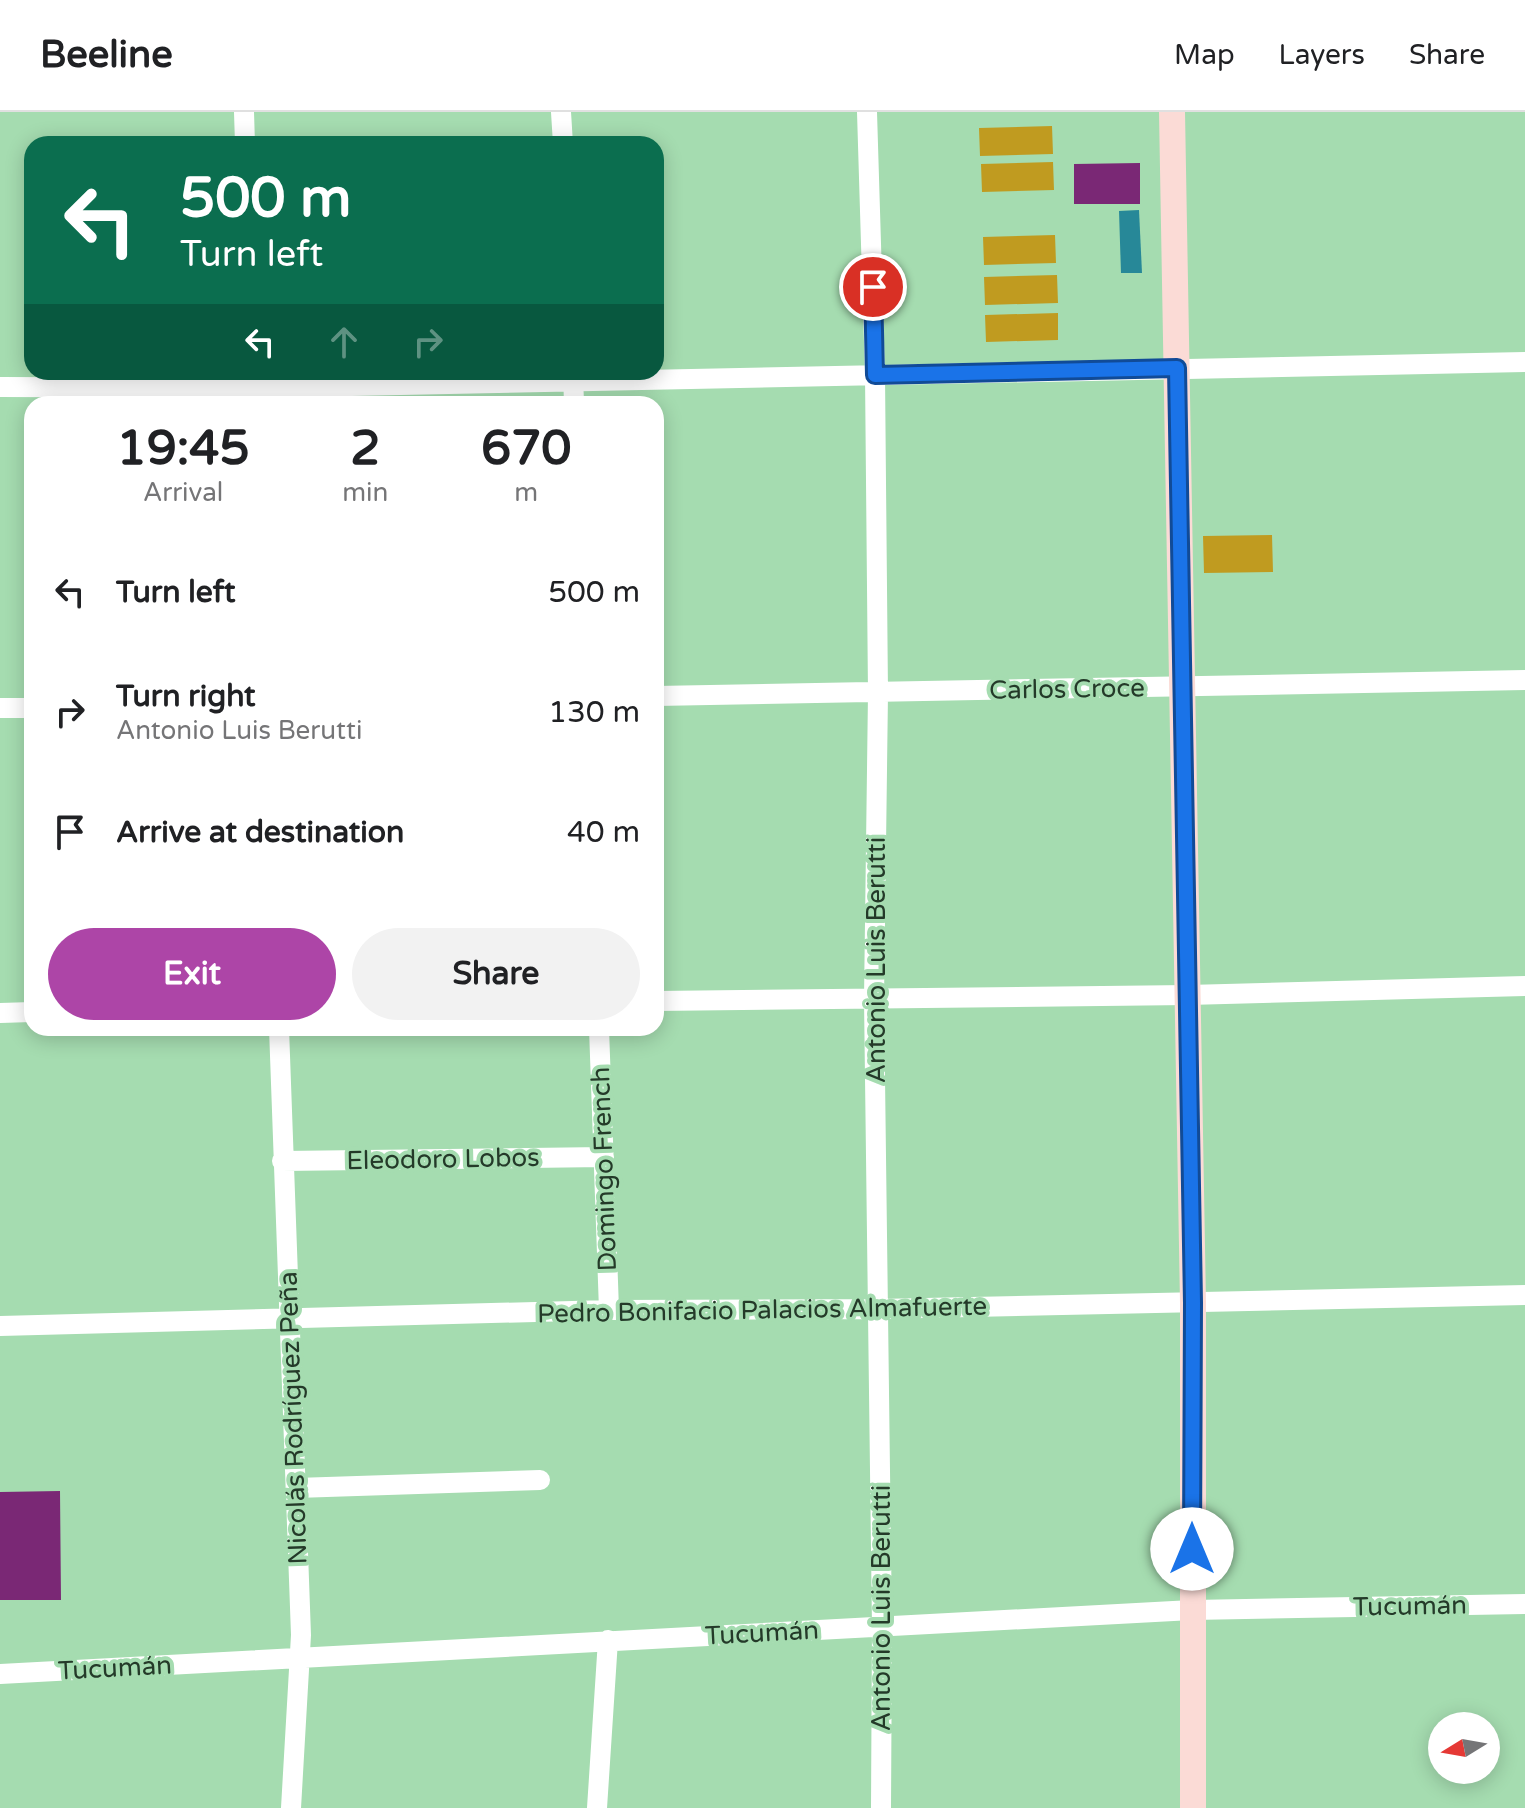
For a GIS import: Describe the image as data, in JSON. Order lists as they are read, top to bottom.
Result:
{
  "streets": {
    "street": [
      "Carlos Croce",
      "Antonio Luis Berutti",
      "Eleodoro Lobos",
      "Domingo French",
      "Pedro Bonifacio Palacios Almafuerte",
      "Nicolás Rodríguez Peña",
      "Tucumán"
    ]
  },
  "crossings": [
    ["Carlos Croce", "Antonio Luis Berutti"],
    ["Antonio Luis Berutti", "Pedro Bonifacio Palacios Almafuerte"],
    ["Antonio Luis Berutti", "Tucumán"],
    ["Eleodoro Lobos", "Domingo French"],
    ["Eleodoro Lobos", "Nicolás Rodríguez Peña"],
    ["Domingo French", "Pedro Bonifacio Palacios Almafuerte"],
    ["Pedro Bonifacio Palacios Almafuerte", "Nicolás Rodríguez Peña"],
    ["Nicolás Rodríguez Peña", "Tucumán"]
  ],
  "north": "left",
  "page": {
    "header": "Beeline",
    "nav": ["Map", "Layers", "Share"],
    "turn": ["500 m", "Turn left"],
    "eta": [
      "19:45",
      "Arrival",
      "2",
      "min",
      "670",
      "m"
    ],
    "list": [
      {
        "name": "Turn left",
        "value": "500 m"
      },
      {
        "name": "Turn right",
        "note": "Antonio Luis Berutti",
        "value": "130 m"
      },
      {
        "name": "Arrive at destination",
        "value": "40 m"
      }
    ],
    "buttons": ["Exit", "Share"]
  }
}
